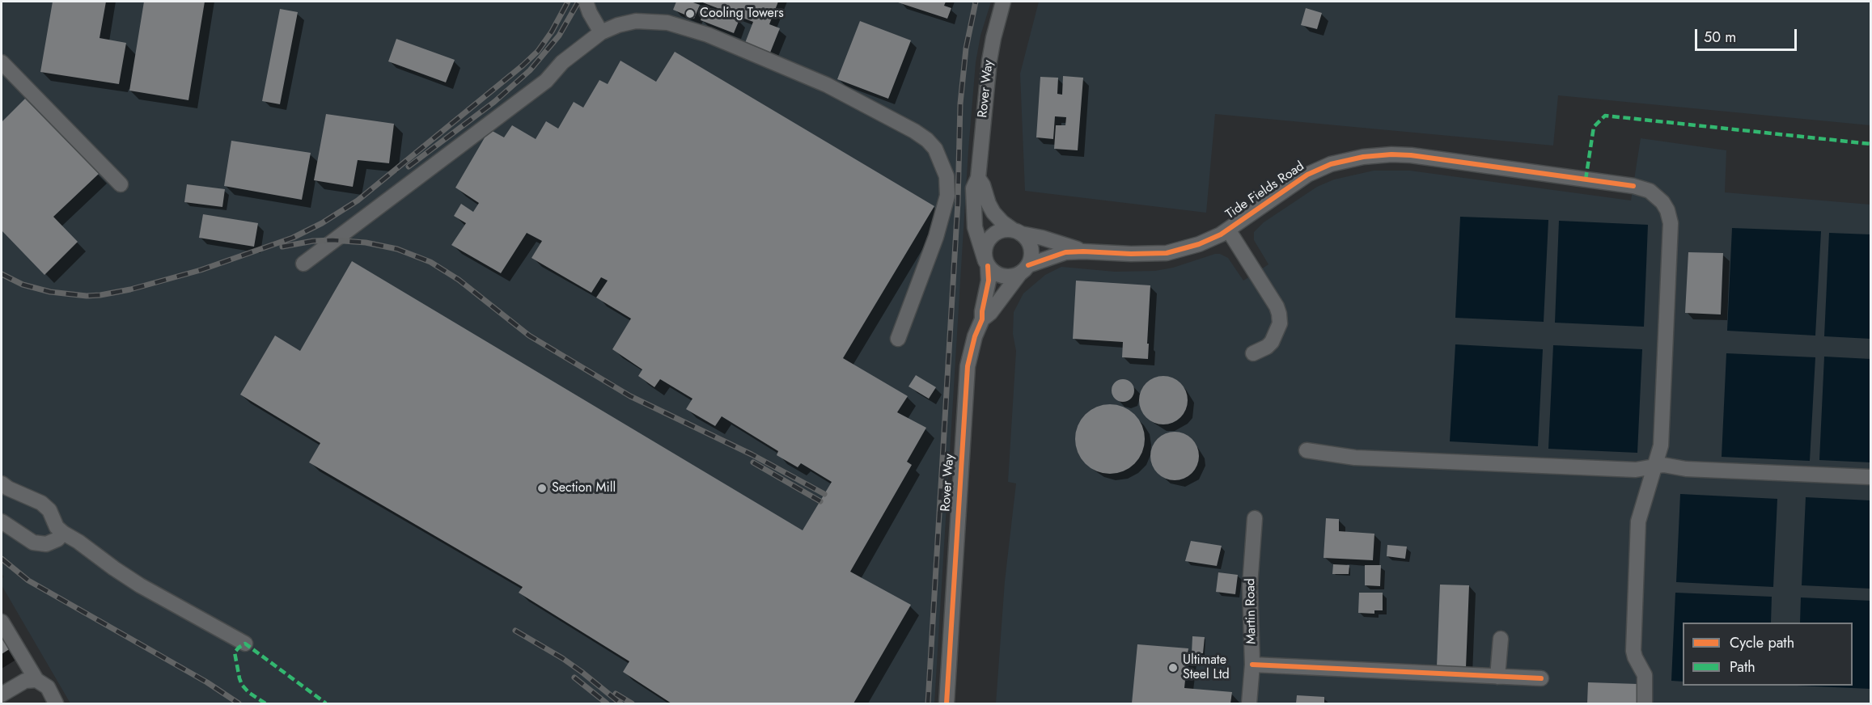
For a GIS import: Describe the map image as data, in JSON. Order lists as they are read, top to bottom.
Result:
{
  "streets": {
    "street": ["Rover Way", "Tide Fields Road", "Martin Road"]
  },
  "crossings": [
    ["Rover Way", "Tide Fields Road"]
  ],
  "places": ["Cooling Towers", "Section Mill", "Ultimate Steel Ltd"],
  "legend": ["Cycle path", "Path"],
  "scale_bar": "50 m"
}
